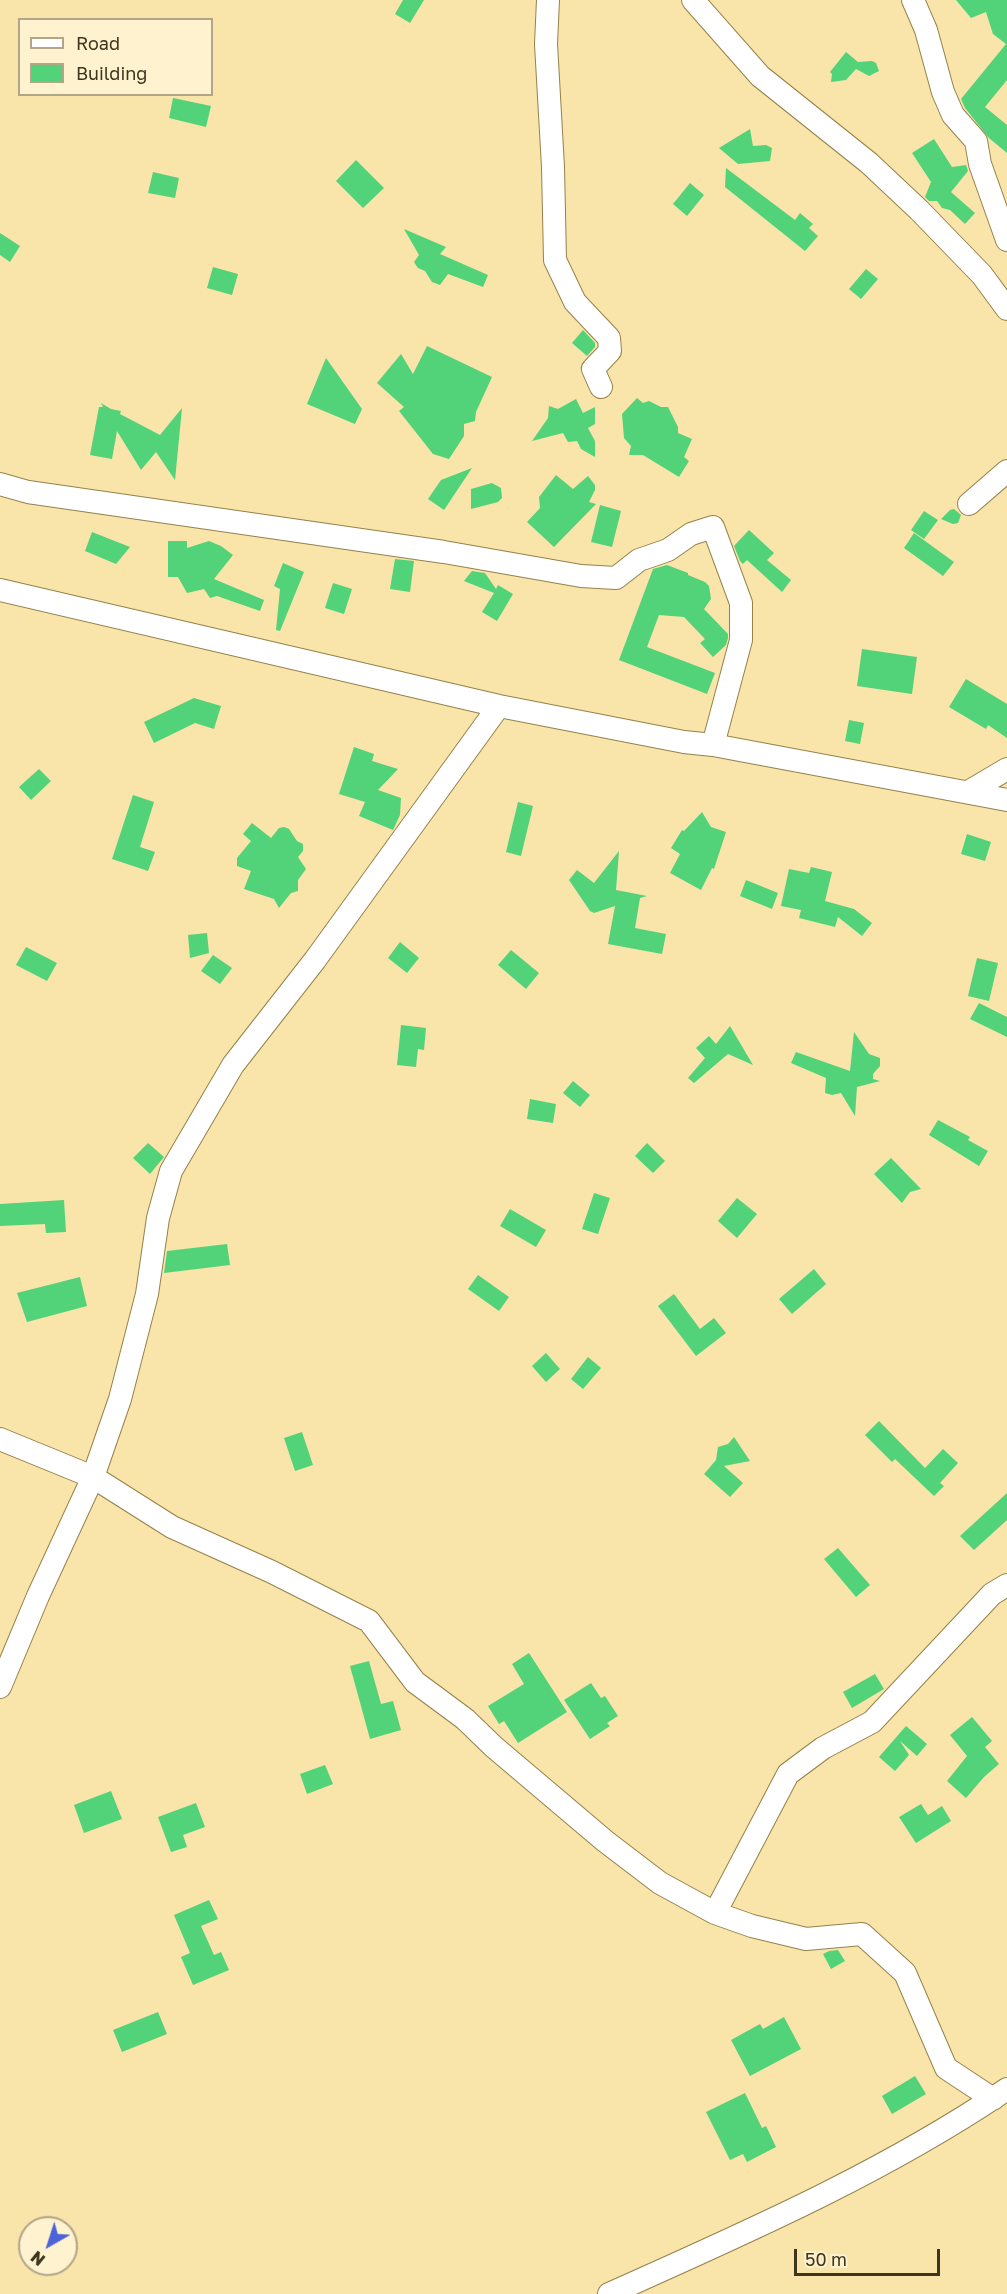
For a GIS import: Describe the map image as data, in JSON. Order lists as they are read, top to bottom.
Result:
{
  "legend": ["Road", "Building"],
  "scale_bar": "50 m",
  "north": "bottom left"
}
